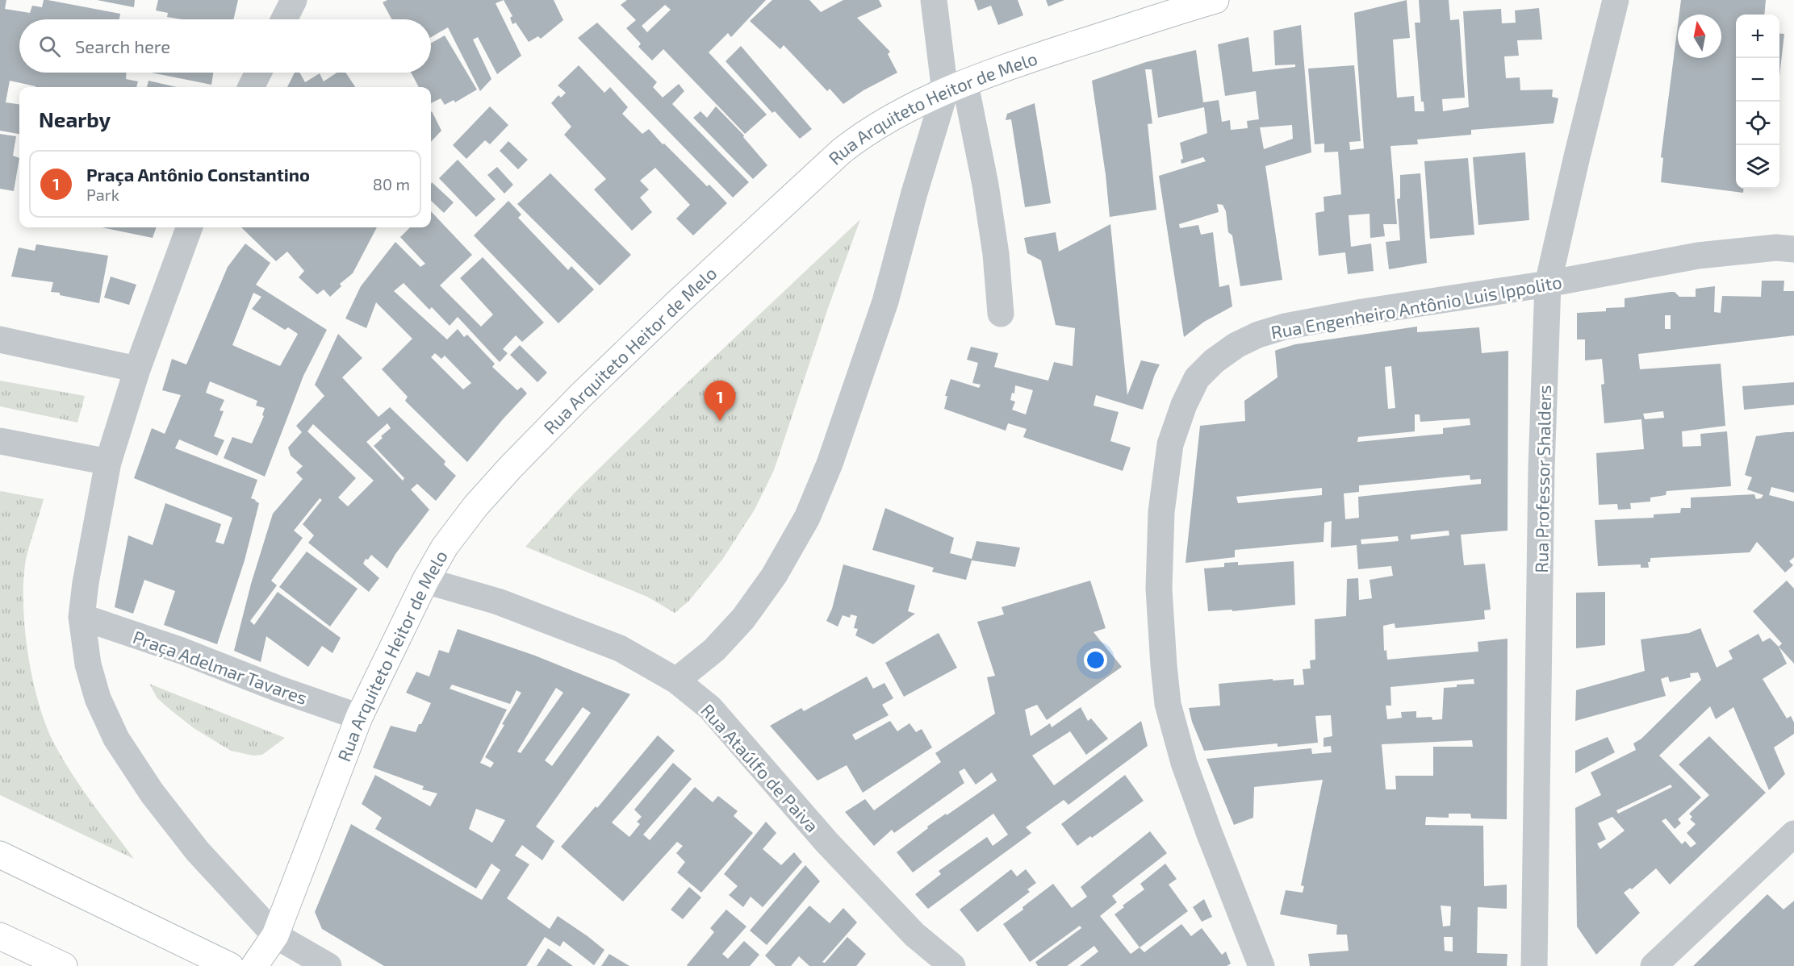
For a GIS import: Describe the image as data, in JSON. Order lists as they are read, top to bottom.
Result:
{
  "streets": {
    "main road": ["Rua Arquiteto Heitor de Melo"],
    "street": [
      "Rua Engenheiro Antônio Luis Ippolito",
      "Rua Professor Shalders",
      "Praça Adelmar Tavares",
      "Rua Ataúlfo de Paiva"
    ]
  },
  "crossings": [
    ["Rua Arquiteto Heitor de Melo", "Praça Adelmar Tavares"],
    ["Rua Arquiteto Heitor de Melo", "Rua Ataúlfo de Paiva"],
    ["Rua Engenheiro Antônio Luis Ippolito", "Rua Professor Shalders"]
  ],
  "north": "top",
  "page": {
    "map_buttons": ["+", "−"],
    "search": "Search here",
    "heading": "Nearby",
    "list": [
      {
        "mark": "1",
        "name": "Praça Antônio Constantino",
        "note": "Park",
        "value": "80 m"
      }
    ],
    "pins": "1"
  }
}
